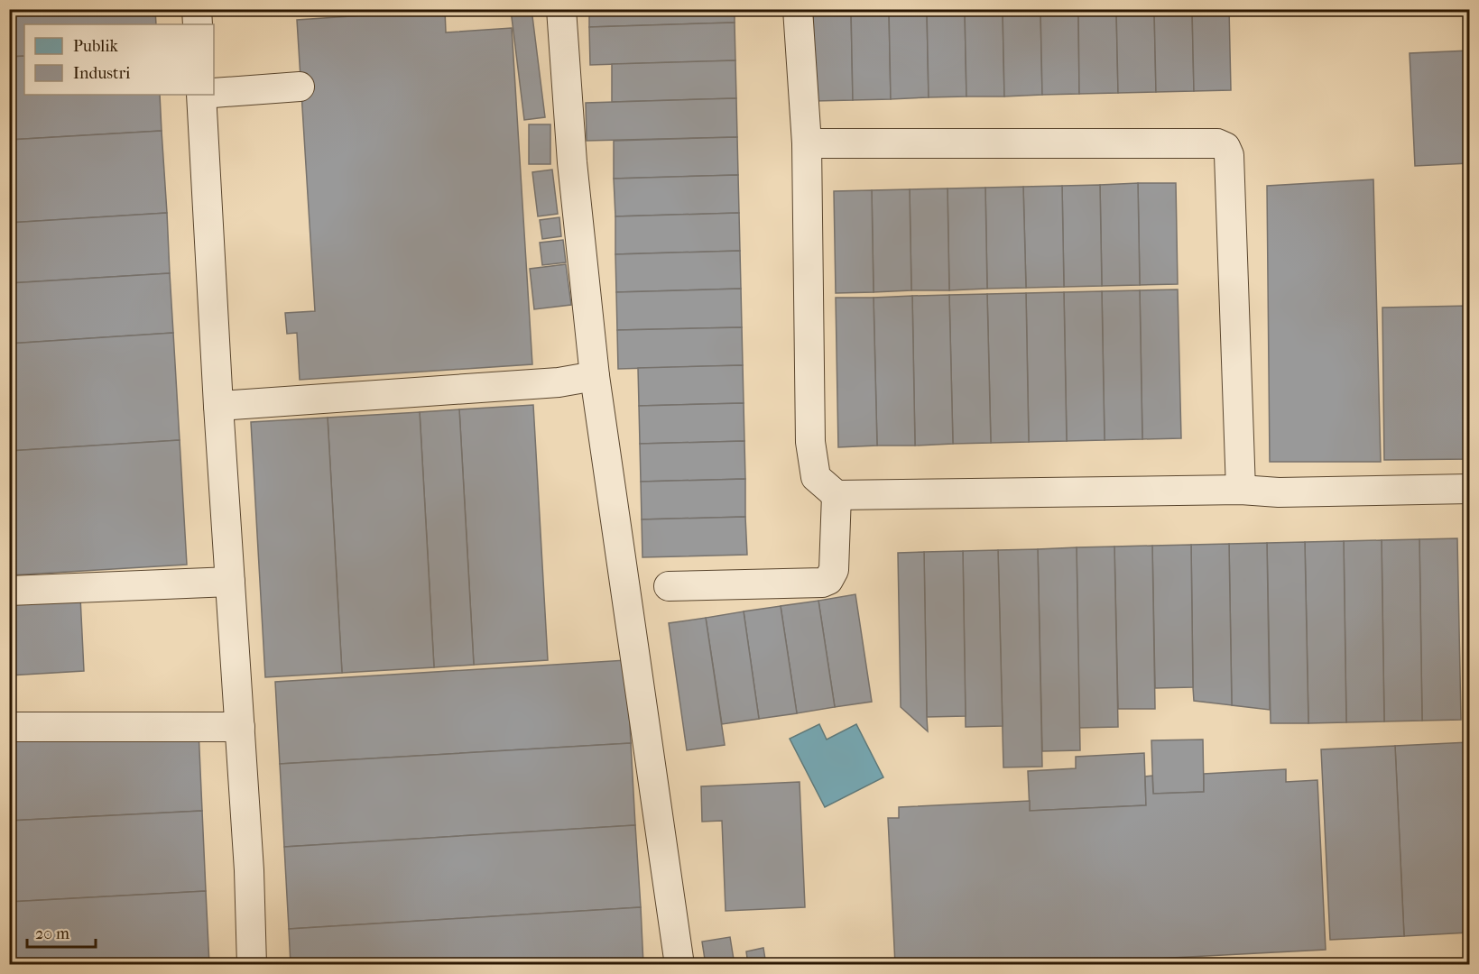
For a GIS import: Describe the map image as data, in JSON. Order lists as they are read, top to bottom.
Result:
{
  "legend": ["Publik", "Industri"],
  "scale_bar": "20 m"
}
